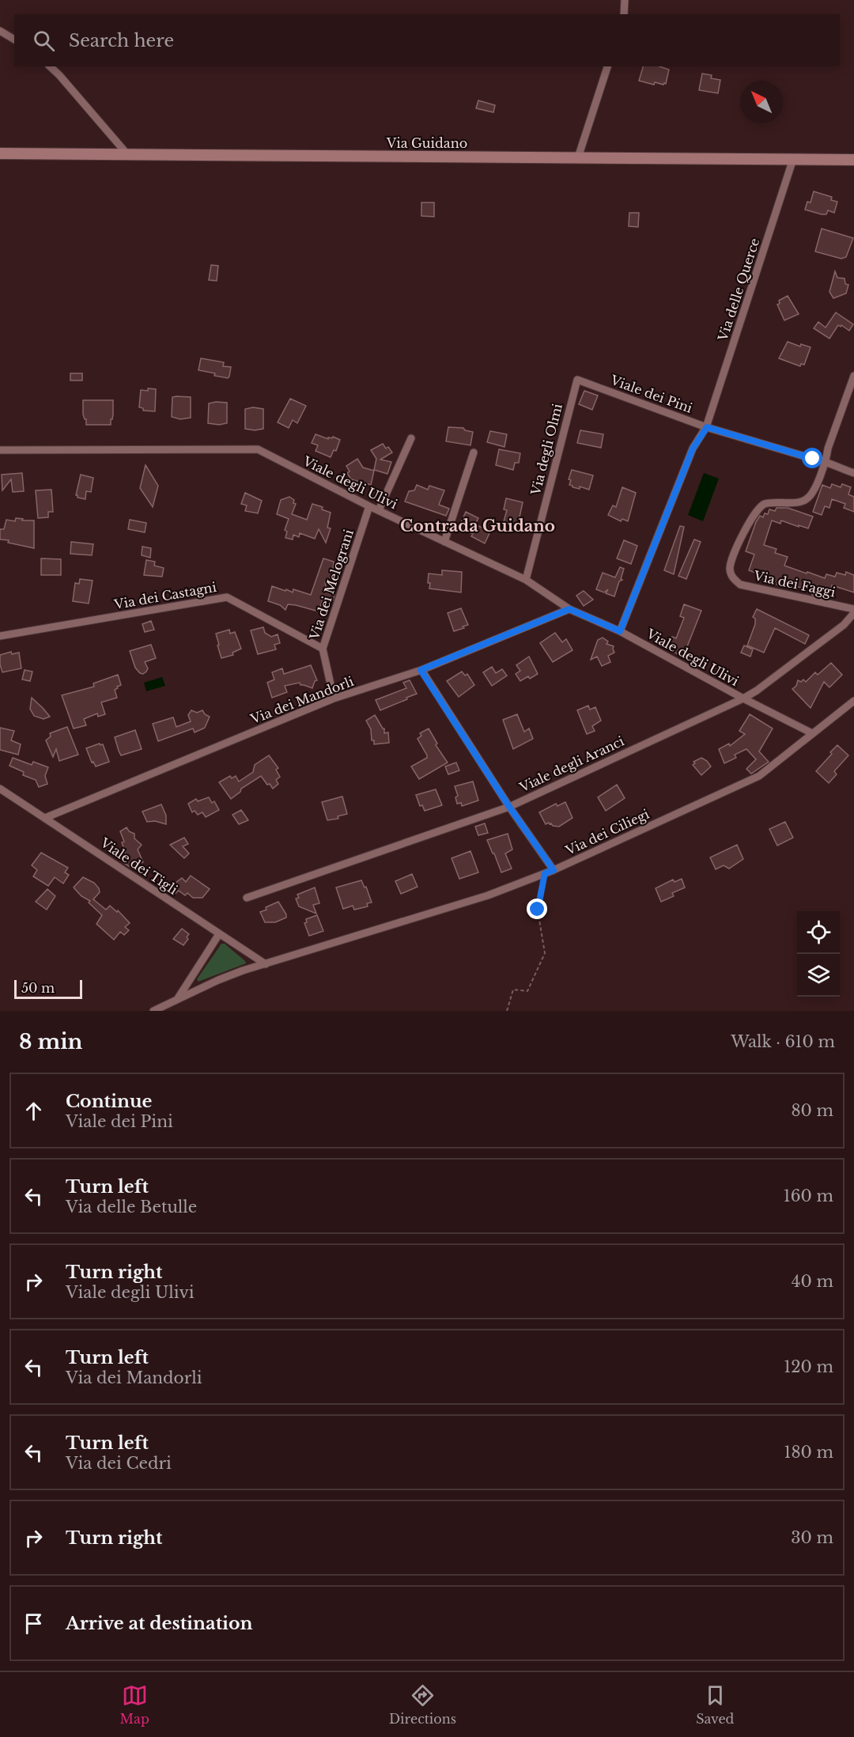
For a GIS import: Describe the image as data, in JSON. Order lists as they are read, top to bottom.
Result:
{
  "streets": {
    "main road": ["Via Guidano"],
    "street": [
      "Via delle Querce",
      "Viale dei Pini",
      "Via degli Olmi",
      "Viale degli Ulivi",
      "Via dei Faggi",
      "Via dei Melograni",
      "Via dei Castagni",
      "Via dei Mandorli",
      "Viale degli Aranci",
      "Via dei Ciliegi",
      "Viale dei Tigli"
    ]
  },
  "crossings": [
    ["Via Guidano", "Via delle Querce"],
    ["Via delle Querce", "Viale dei Pini"],
    ["Via delle Querce", "Viale degli Ulivi"],
    ["Viale dei Pini", "Via degli Olmi"],
    ["Viale dei Pini", "Via dei Faggi"],
    ["Via degli Olmi", "Viale degli Ulivi"],
    ["Viale degli Ulivi", "Via dei Melograni"],
    ["Viale degli Ulivi", "Via dei Mandorli"],
    ["Viale degli Ulivi", "Viale degli Aranci"],
    ["Viale degli Ulivi", "Via dei Ciliegi"],
    ["Via dei Melograni", "Via dei Castagni"],
    ["Via dei Melograni", "Via dei Mandorli"],
    ["Via dei Mandorli", "Viale dei Tigli"],
    ["Via dei Ciliegi", "Viale dei Tigli"]
  ],
  "districts": ["Contrada Guidano"],
  "scale_bar": "50 m",
  "north": "top left",
  "page": {
    "search": "Search here",
    "scale": "50 m",
    "heading": ["8 min", "Walk · 610 m"],
    "list": [
      ["Continue", "Viale dei Pini", "80 m"],
      ["Turn left", "Via delle Betulle", "160 m"],
      ["Turn right", "Viale degli Ulivi", "40 m"],
      ["Turn left", "Via dei Mandorli", "120 m"],
      ["Turn left", "Via dei Cedri", "180 m"],
      ["Turn right", "30 m"],
      "Arrive at destination"
    ],
    "nav": ["Map", "Directions", "Saved"]
  }
}
